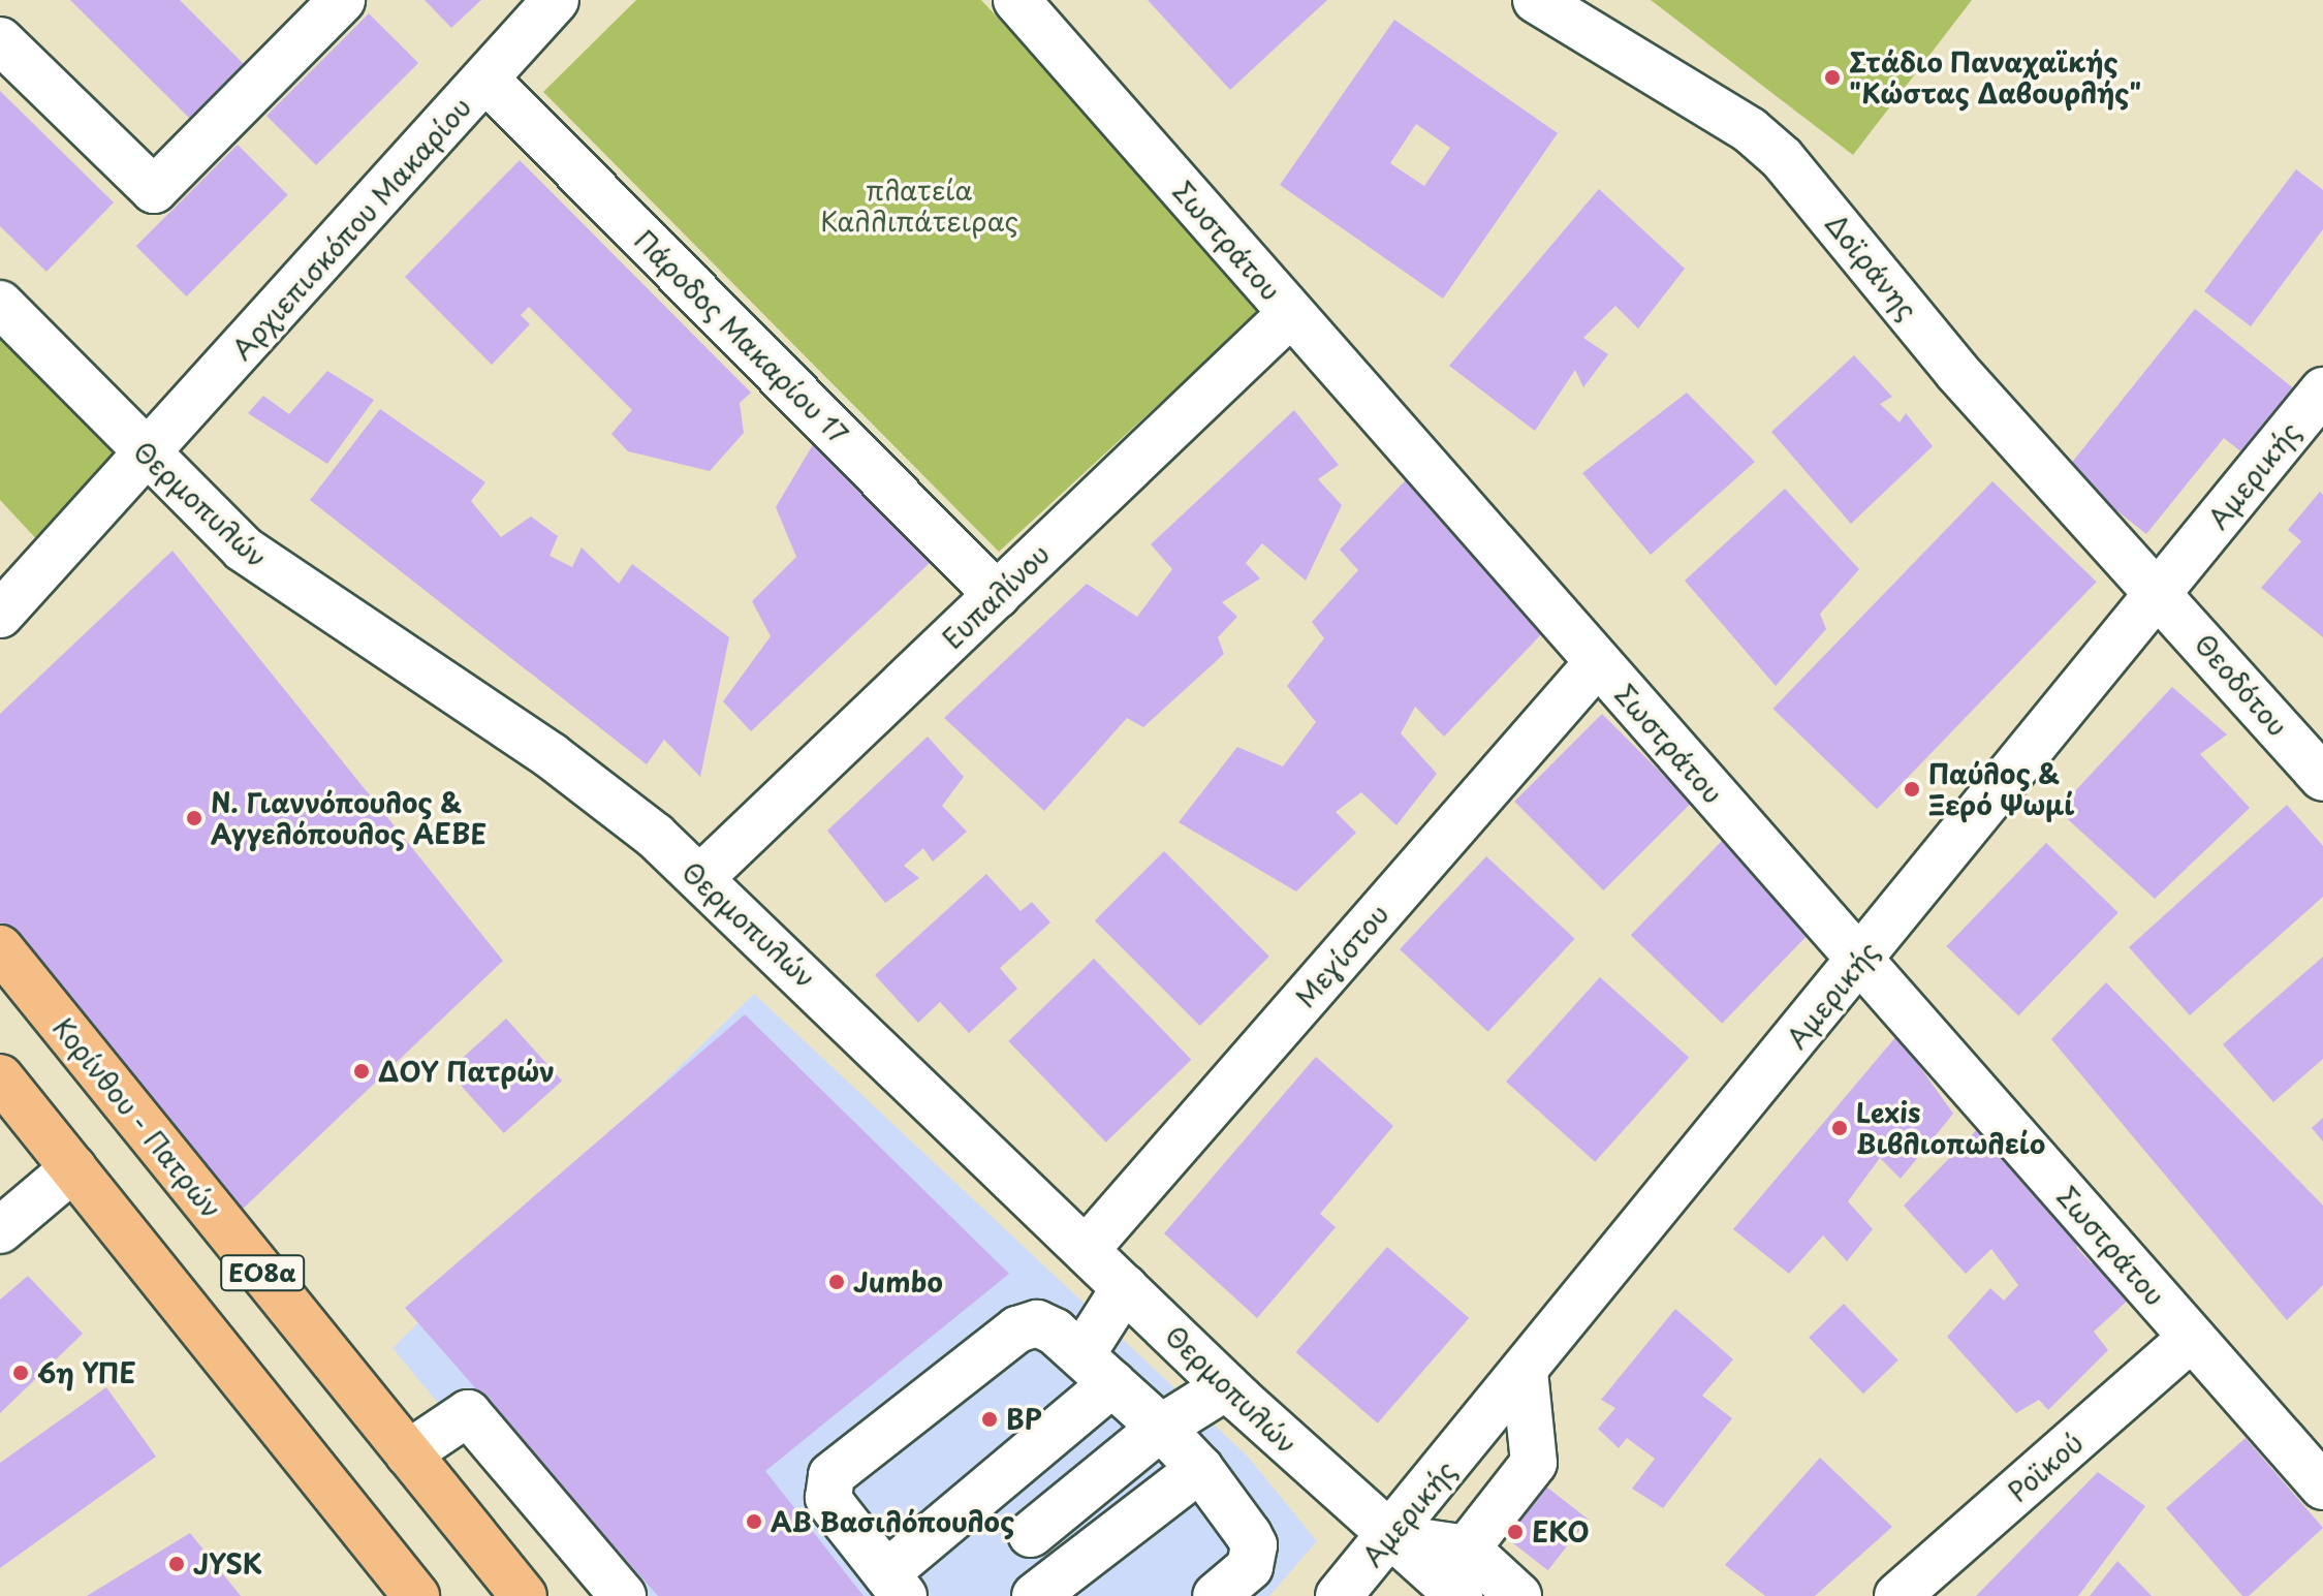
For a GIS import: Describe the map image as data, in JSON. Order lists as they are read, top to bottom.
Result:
{
  "streets": {
    "highway": ["Κορίνθου - Πατρών", "ΕΟ8α"],
    "street": [
      "Αρχιεπισκόπου Μακαρίου",
      "Σωστράτου",
      "Δοϊράνης",
      "Πάροδος Μακαρίου 17",
      "Αμερικής",
      "Θερμοπυλών",
      "Ευπαλίνου",
      "Θεοδότου",
      "Μεγίστου",
      "Ροϊκού"
    ]
  },
  "crossings": [
    ["Αρχιεπισκόπου Μακαρίου", "Πάροδος Μακαρίου 17"],
    ["Αρχιεπισκόπου Μακαρίου", "Θερμοπυλών"],
    ["Σωστράτου", "Αμερικής"],
    ["Σωστράτου", "Ευπαλίνου"],
    ["Σωστράτου", "Μεγίστου"],
    ["Σωστράτου", "Ροϊκού"],
    ["Δοϊράνης", "Αμερικής"],
    ["Δοϊράνης", "Θεοδότου"],
    ["Πάροδος Μακαρίου 17", "Ευπαλίνου"],
    ["Αμερικής", "Θερμοπυλών"],
    ["Αμερικής", "Θεοδότου"],
    ["Θερμοπυλών", "Ευπαλίνου"],
    ["Θερμοπυλών", "Μεγίστου"]
  ],
  "parks": ["πλατεία Καλλιπάτειρας"],
  "places": [
    "Στάδιο Παναχαϊκής \"Κώστας Δαβουρλής\"",
    "Παύλος & Ξερό Ψωμί",
    "Ν. Γιαννόπουλος & Αγγελόπουλος ΑΕΒΕ",
    "ΔΟΥ Πατρών",
    "Lexis Βιβλιοπωλείο",
    "Jumbo",
    "6η ΥΠΕ",
    "BP",
    "ΑΒ Βασιλόπουλος",
    "EKO",
    "JYSK"
  ]
}
